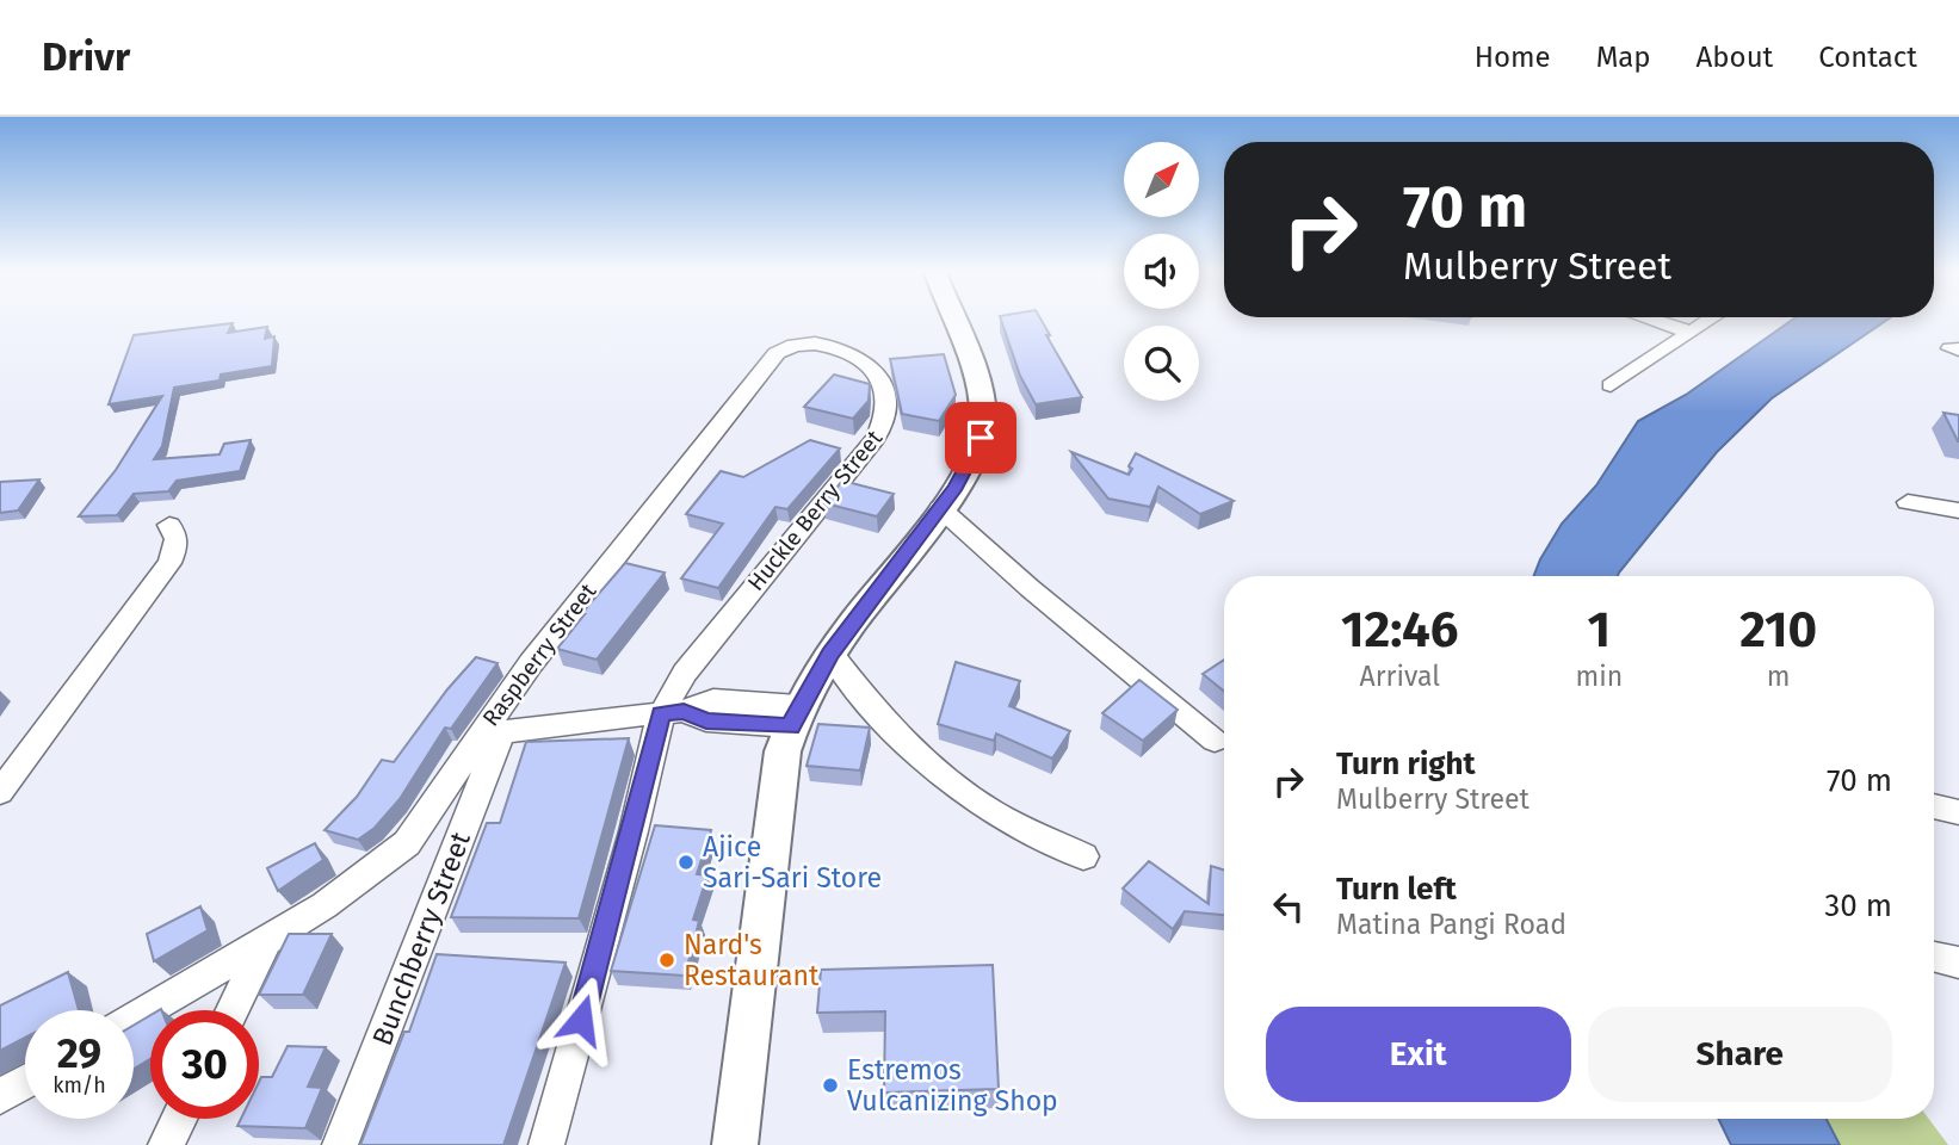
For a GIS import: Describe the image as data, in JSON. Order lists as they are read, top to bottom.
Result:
{
  "streets": {
    "street": ["Huckle Berry Street", "Raspberry Street", "Bunchberry Street"]
  },
  "crossings": [
    ["Huckle Berry Street", "Raspberry Street"],
    ["Raspberry Street", "Bunchberry Street"]
  ],
  "places": ["Ajice Sari-Sari Store", "Nard's Restaurant", "Estremos Vulcanizing Shop"],
  "north": "top right",
  "page": {
    "header": "Drivr",
    "nav": [
      "Home",
      "Map",
      "About",
      "Contact"
    ],
    "turn": ["70 m", "Mulberry Street"],
    "eta": [
      "12:46",
      "Arrival",
      "1",
      "min",
      "210",
      "m"
    ],
    "list": [
      {
        "name": "Turn right",
        "note": "Mulberry Street",
        "value": "70 m"
      },
      {
        "name": "Turn left",
        "note": "Matina Pangi Road",
        "value": "30 m"
      }
    ],
    "buttons": ["Exit", "Share"],
    "speed": "29 km/h",
    "limit": "30"
  }
}
